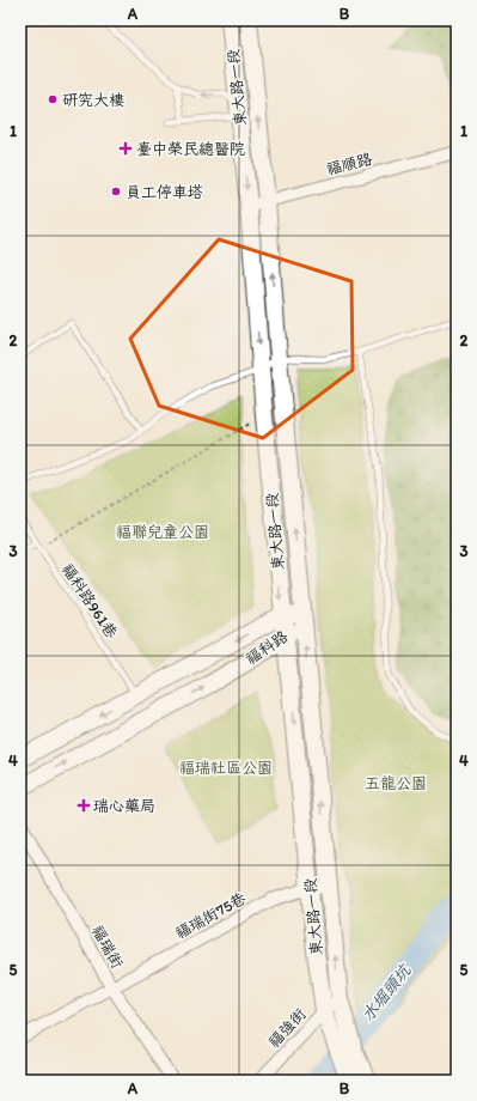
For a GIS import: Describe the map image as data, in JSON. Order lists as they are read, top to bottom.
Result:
{
  "streets": {
    "street": [
      "東大路一段",
      "福順路",
      "福科路",
      "福瑞街75巷",
      "福瑞街",
      "福強街"
    ],
    "lane": ["福科路961巷"]
  },
  "crossings": [
    ["東大路一段", "福順路"],
    ["東大路一段", "福科路"],
    ["東大路一段", "福瑞街75巷"],
    ["東大路一段", "福強街"],
    ["福科路961巷", "福科路"],
    ["福瑞街75巷", "福瑞街"]
  ],
  "water": ["水堀頭坑"],
  "parks": ["福聯兒童公園", "福瑞社區公園", "五龍公園"],
  "places": {
    "other": ["研究大樓", "員工停車塔"],
    "health": ["臺中榮民總醫院", "瑞心藥局"]
  },
  "grid": {
    "columns": ["A", "B"],
    "rows": [
      "1",
      "2",
      "3",
      "4",
      "5"
    ]
  }
}
